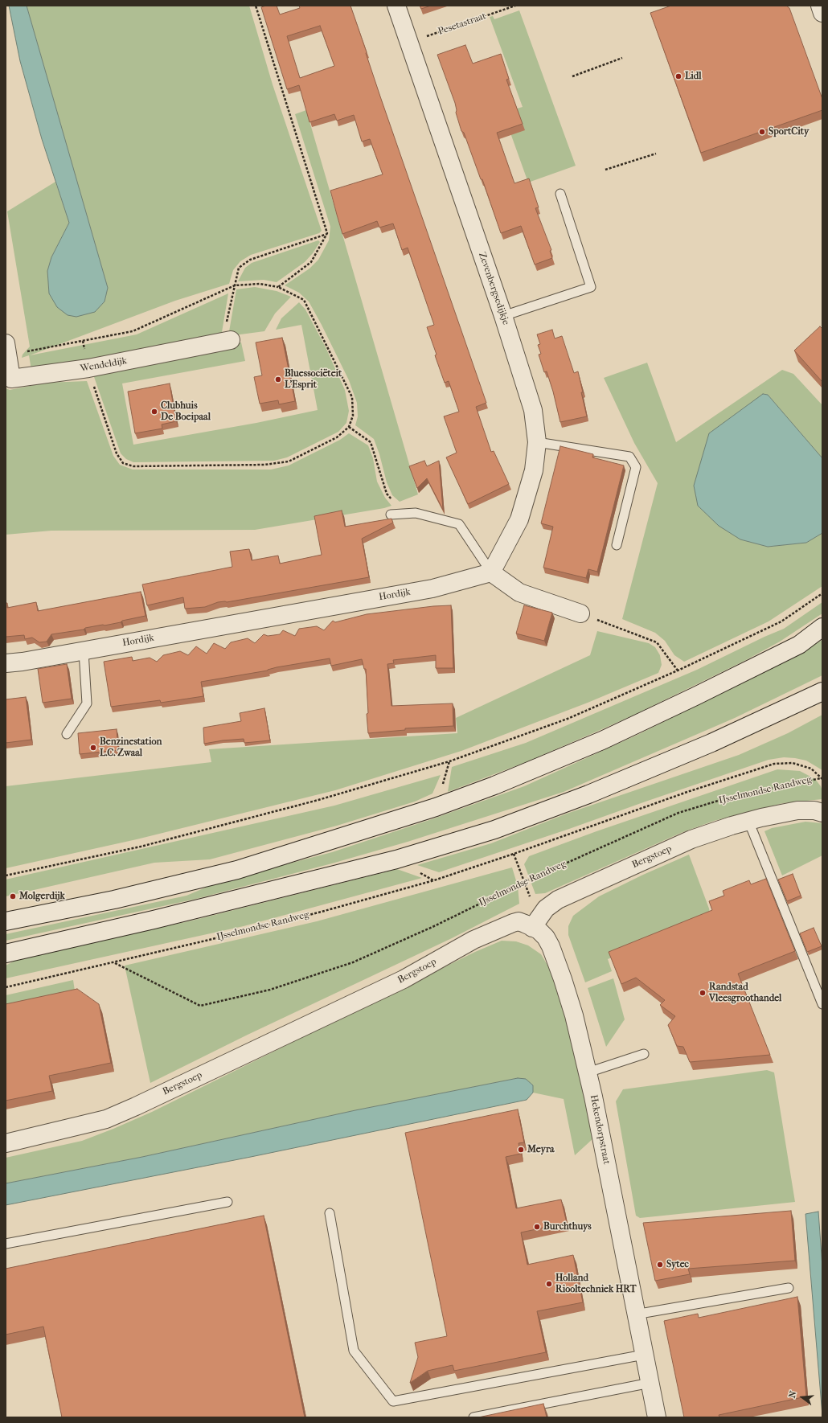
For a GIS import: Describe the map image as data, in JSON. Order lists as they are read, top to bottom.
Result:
{
  "streets": {
    "street": [
      "Zevenbergsedijkje",
      "Wendeldijk",
      "Hordijk",
      "Bergstoep",
      "Hekendorpstraat"
    ],
    "path": ["Pesetastraat", "IJsselmondse Randweg"]
  },
  "crossings": [
    ["Pesetastraat", "Zevenbergsedijkje"],
    ["Zevenbergsedijkje", "Hordijk"],
    ["Bergstoep", "Hekendorpstraat"]
  ],
  "places": [
    "Lidl",
    "SportCity",
    "Bluessociëteit L'Esprit",
    "Clubhuis De Boeipaal",
    "Benzinestation L.C. Zwaal",
    "Molgerdijk",
    "Randstad Vleesgroothandel",
    "Meyra",
    "Burchthuys",
    "Sytec",
    "Holland Riooltechniek HRT"
  ],
  "north": "left"
}
